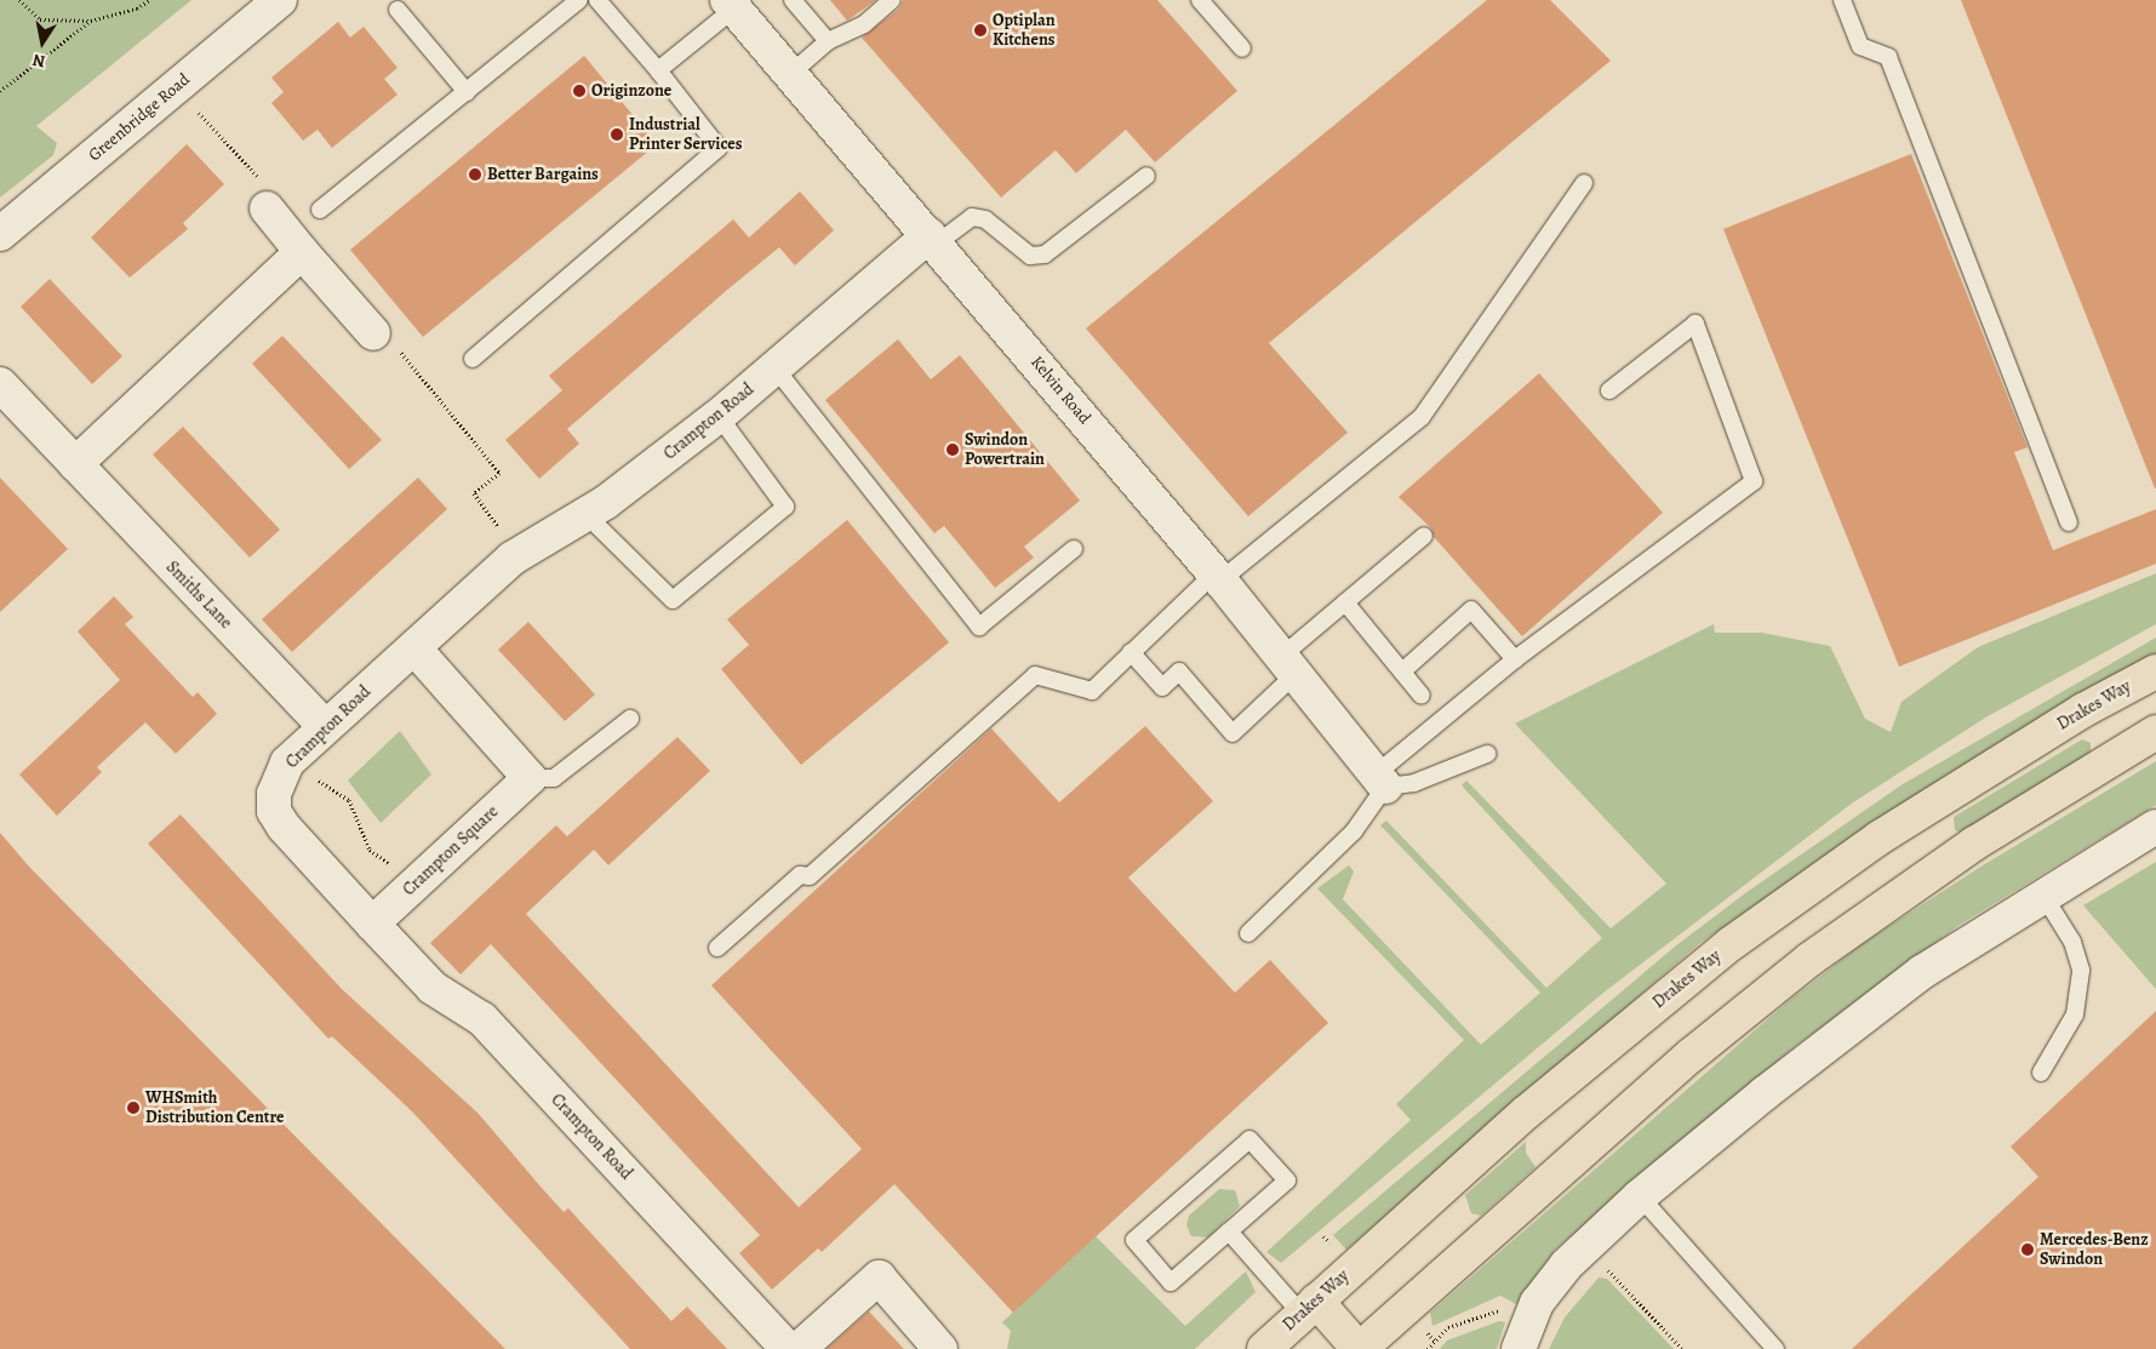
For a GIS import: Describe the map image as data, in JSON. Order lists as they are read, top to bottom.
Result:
{
  "streets": {
    "main road": ["Drakes Way"],
    "street": [
      "Greenbridge Road",
      "Kelvin Road",
      "Crampton Road",
      "Smiths Lane",
      "Crampton Square"
    ]
  },
  "crossings": [
    ["Kelvin Road", "Crampton Road"],
    ["Crampton Road", "Smiths Lane"],
    ["Crampton Road", "Crampton Square"]
  ],
  "places": [
    "Optiplan Kitchens",
    "Originzone",
    "Industrial Printer Services",
    "Better Bargains",
    "Swindon Powertrain",
    "WHSmith Distribution Centre",
    "Mercedes-Benz Swindon"
  ],
  "north": "bottom"
}
